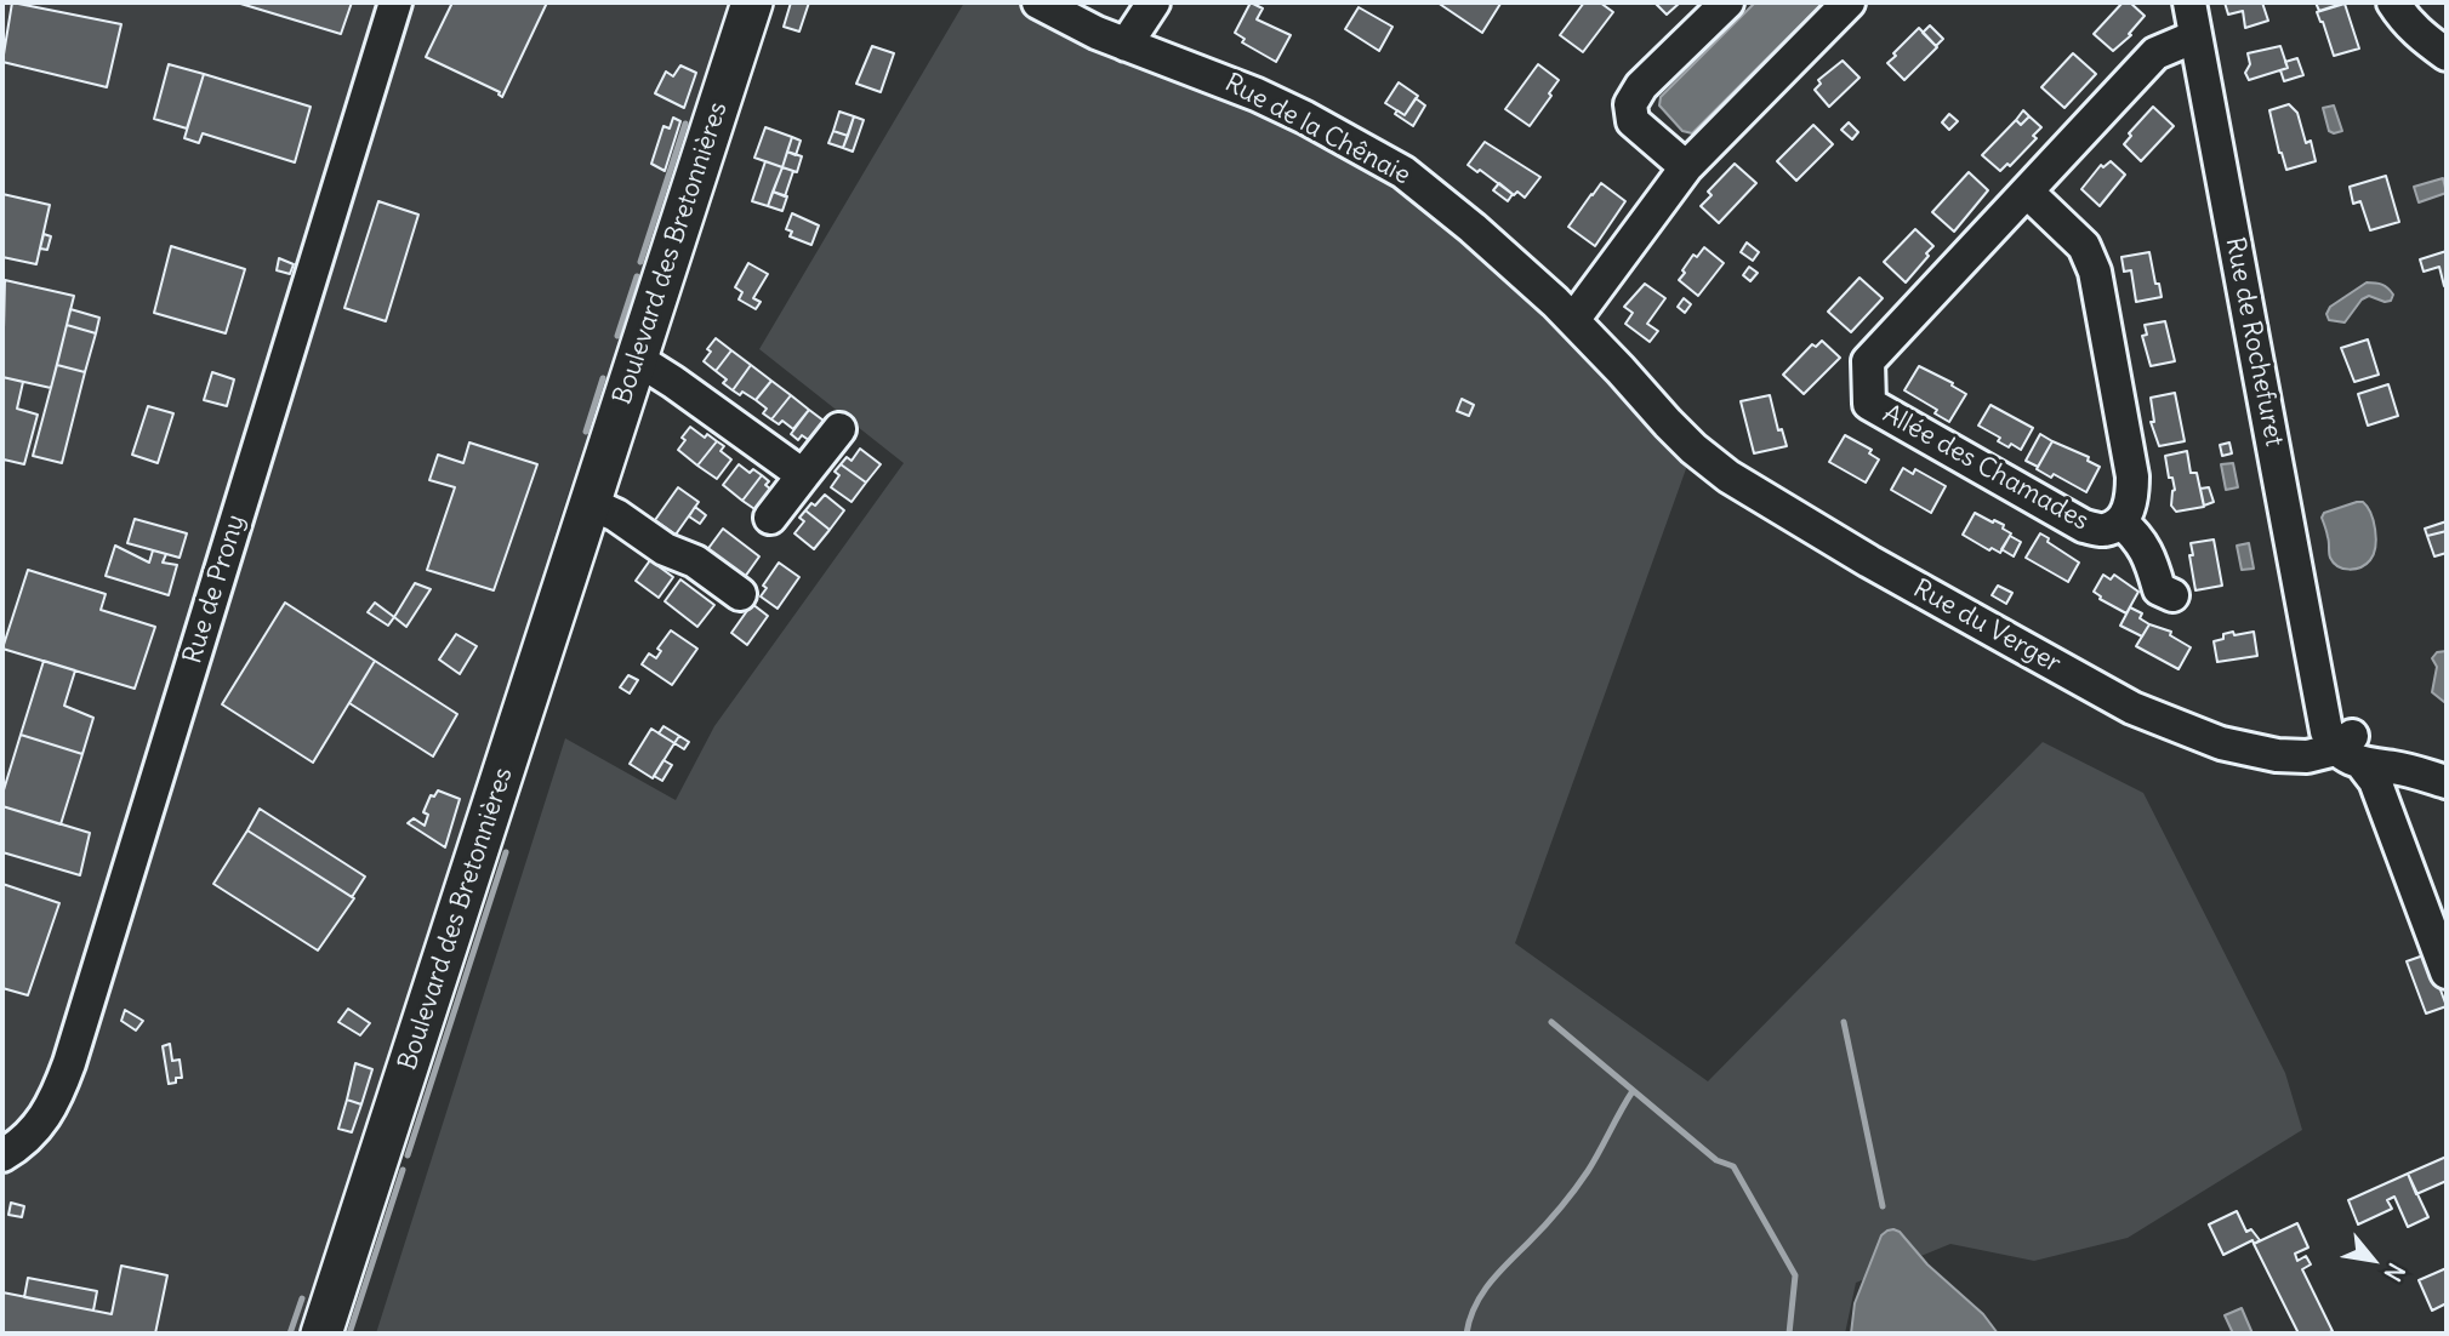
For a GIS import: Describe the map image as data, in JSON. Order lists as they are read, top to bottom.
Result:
{
  "streets": {
    "main road": ["Boulevard des Bretonnières"],
    "street": [
      "Rue de la Chênaie",
      "Rue de Rochefuret",
      "Allée des Chamades",
      "Rue de Prony",
      "Rue du Verger"
    ]
  },
  "crossings": [
    ["Rue de la Chênaie", "Rue du Verger"],
    ["Rue de Rochefuret", "Allée des Chamades"],
    ["Rue de Rochefuret", "Rue du Verger"]
  ],
  "north": "bottom right"
}
